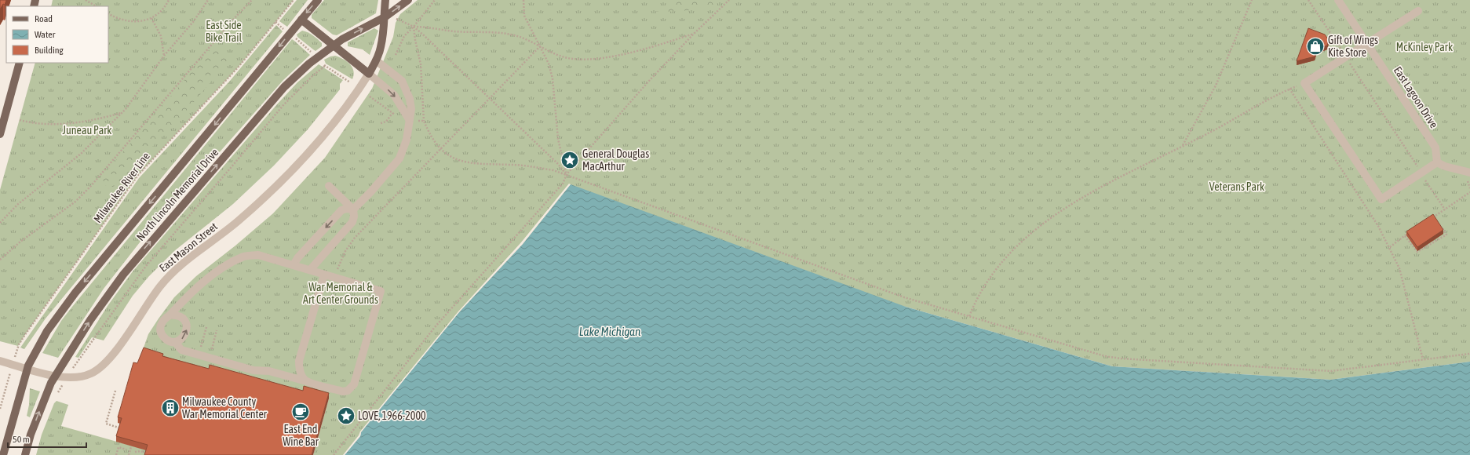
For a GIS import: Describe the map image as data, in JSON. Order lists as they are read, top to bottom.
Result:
{
  "streets": {
    "main road": ["North Lincoln Memorial Drive"],
    "street": ["East Lagoon Drive", "East Mason Street"],
    "path": ["Milwaukee River Line"]
  },
  "water": ["Lake Michigan"],
  "parks": [
    "East Side Bike Trail",
    "McKinley Park",
    "Juneau Park",
    "Veterans Park",
    "War Memorial & Art Center Grounds"
  ],
  "places": {
    "shop": ["Gift of Wings Kite Store"],
    "place": ["General Douglas MacArthur", "LOVE, 1966-2000"],
    "building": ["Milwaukee County War Memorial Center"],
    "cafe": ["East End Wine Bar"]
  },
  "legend": ["Road", "Water", "Building"],
  "scale_bar": "50 m"
}
